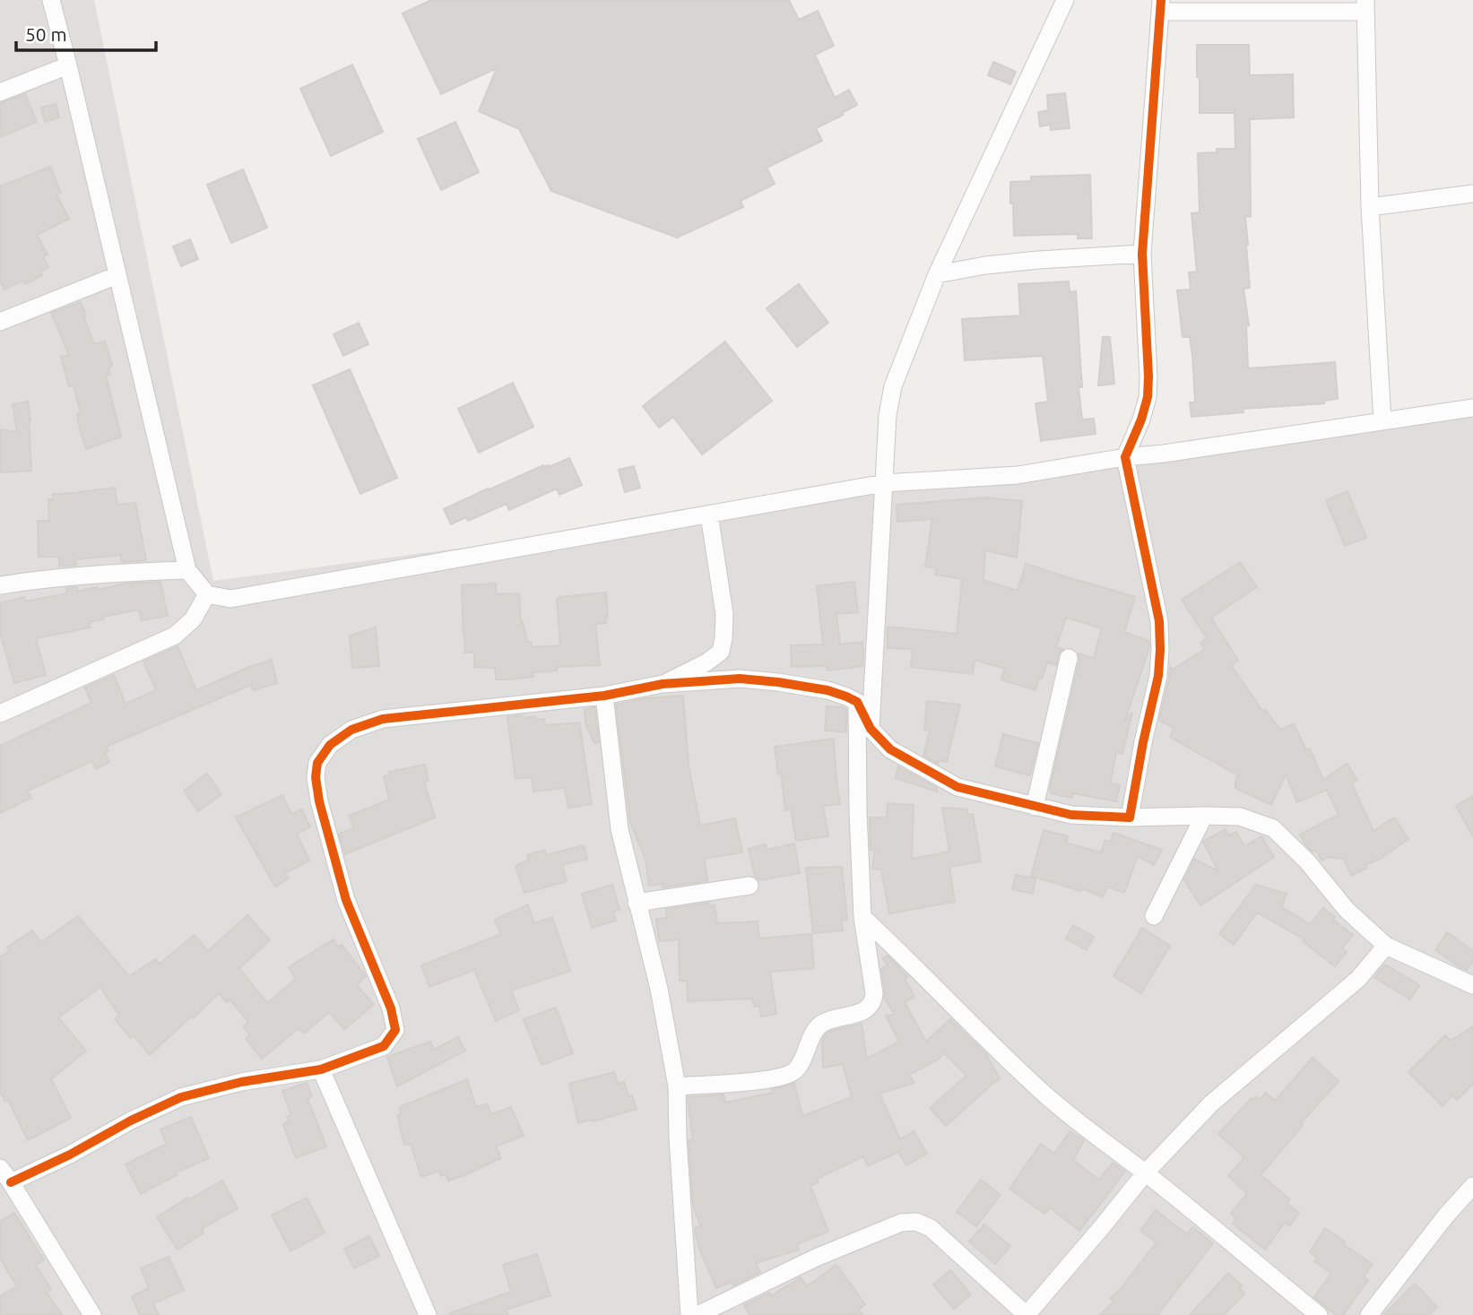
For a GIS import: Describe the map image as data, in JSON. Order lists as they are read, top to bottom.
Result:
{
  "scale_bar": "50 m"
}
